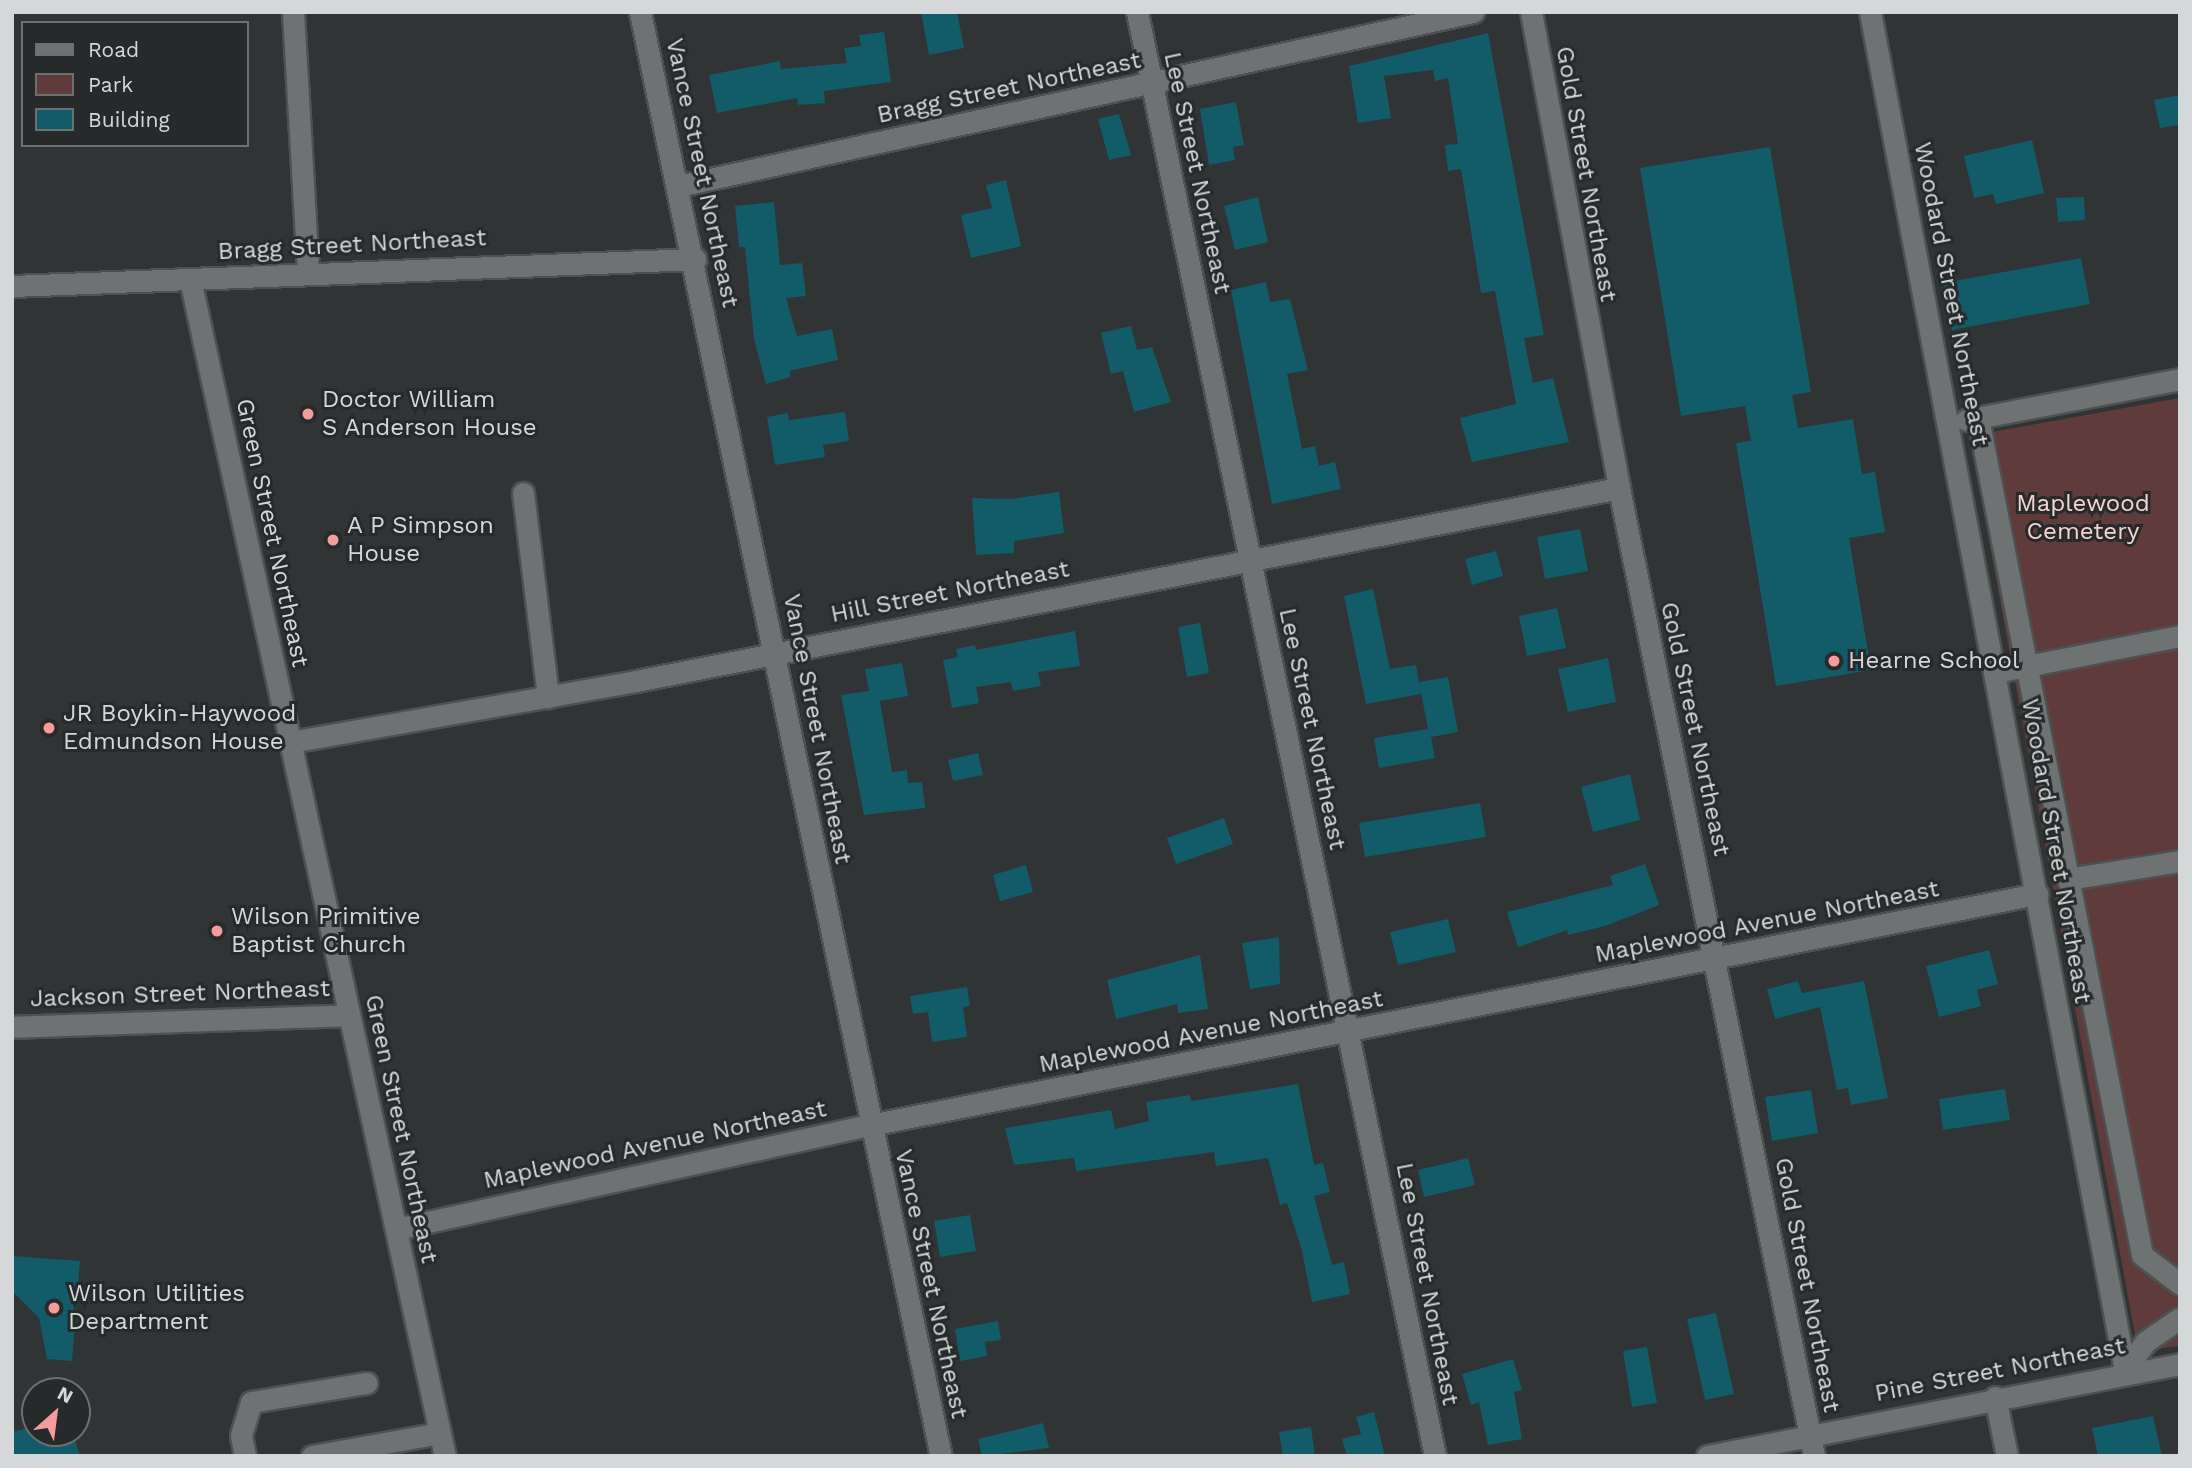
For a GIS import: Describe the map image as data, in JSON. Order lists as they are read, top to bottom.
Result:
{
  "streets": {
    "street": [
      "Bragg Street Northeast",
      "Vance Street Northeast",
      "Lee Street Northeast",
      "Gold Street Northeast",
      "Woodard Street Northeast",
      "Green Street Northeast",
      "Hill Street Northeast",
      "Maplewood Avenue Northeast",
      "Jackson Street Northeast",
      "Pine Street Northeast"
    ]
  },
  "crossings": [
    ["Bragg Street Northeast", "Vance Street Northeast"],
    ["Bragg Street Northeast", "Lee Street Northeast"],
    ["Bragg Street Northeast", "Green Street Northeast"],
    ["Vance Street Northeast", "Hill Street Northeast"],
    ["Vance Street Northeast", "Maplewood Avenue Northeast"],
    ["Lee Street Northeast", "Hill Street Northeast"],
    ["Lee Street Northeast", "Maplewood Avenue Northeast"],
    ["Gold Street Northeast", "Hill Street Northeast"],
    ["Gold Street Northeast", "Maplewood Avenue Northeast"],
    ["Gold Street Northeast", "Pine Street Northeast"],
    ["Woodard Street Northeast", "Maplewood Avenue Northeast"],
    ["Woodard Street Northeast", "Pine Street Northeast"],
    ["Green Street Northeast", "Hill Street Northeast"],
    ["Green Street Northeast", "Maplewood Avenue Northeast"],
    ["Green Street Northeast", "Jackson Street Northeast"]
  ],
  "parks": ["Maplewood Cemetery"],
  "places": [
    "Doctor William S Anderson House",
    "A P Simpson House",
    "Hearne School",
    "JR Boykin-Haywood Edmundson House",
    "Wilson Primitive Baptist Church",
    "Wilson Utilities Department"
  ],
  "legend": ["Road", "Park", "Building"],
  "north": "top right"
}
